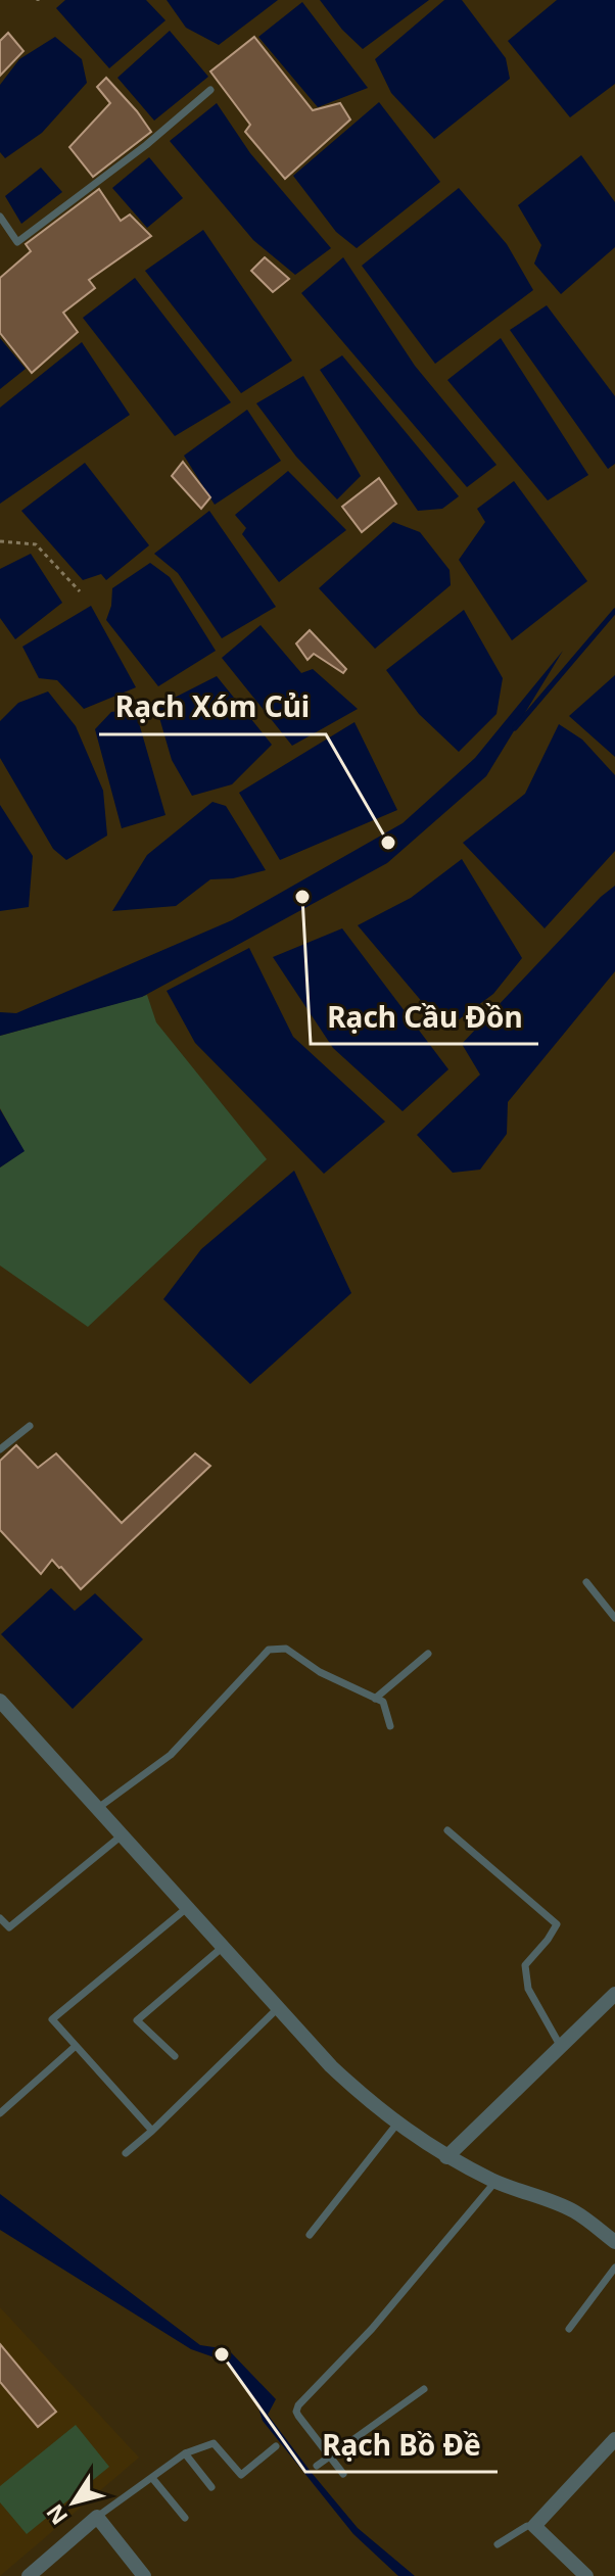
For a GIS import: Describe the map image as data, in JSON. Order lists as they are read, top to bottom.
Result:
{
  "places": ["Rạch Xóm Củi", "Rạch Cầu Đồn", "Rạch Bồ Đề"],
  "north": "bottom left"
}
